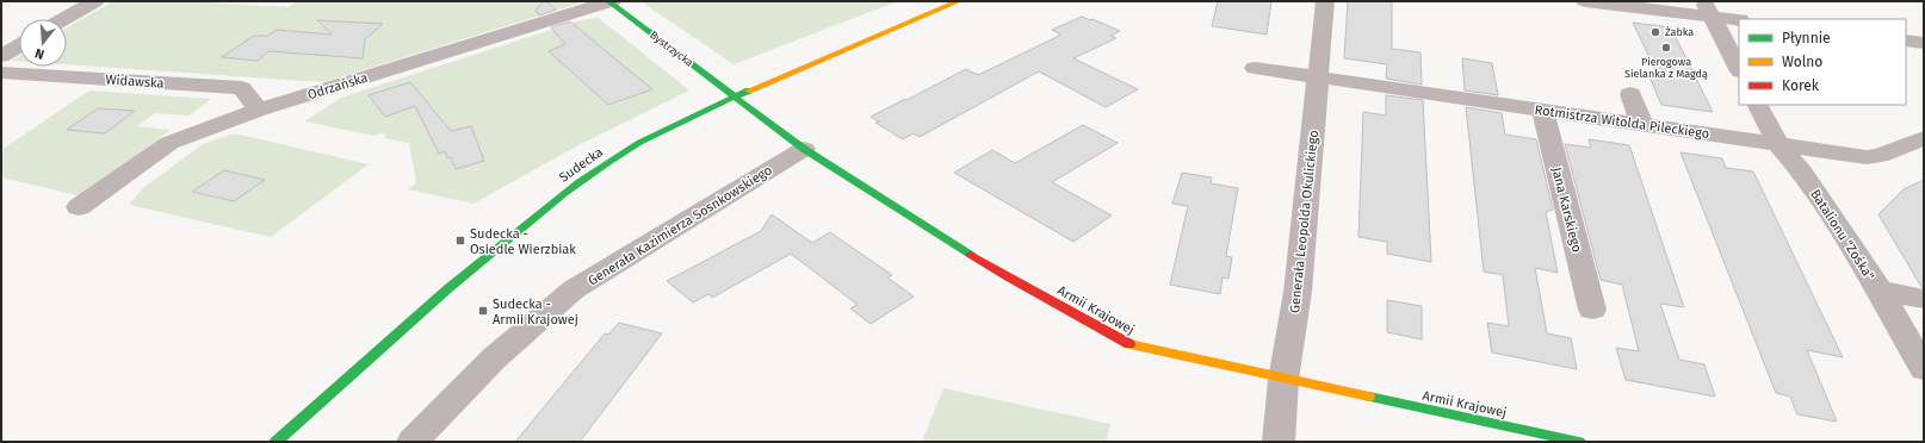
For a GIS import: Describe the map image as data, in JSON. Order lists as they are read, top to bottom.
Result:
{
  "streets": {
    "street": [
      "Bystrzycka",
      "Widawska",
      "Odrzańska",
      "Rotmistrza Witolda Pileckiego",
      "Sudecka",
      "Jana Karskiego",
      "Generała Leopolda Okulickiego",
      "Generała Kazimierza Sosnkowskiego",
      "Batalionu \"Zośka\"",
      "Armii Krajowej"
    ]
  },
  "crossings": [
    ["Bystrzycka", "Odrzańska"],
    ["Bystrzycka", "Sudecka"],
    ["Bystrzycka", "Armii Krajowej"],
    ["Widawska", "Odrzańska"],
    ["Rotmistrza Witolda Pileckiego", "Jana Karskiego"],
    ["Rotmistrza Witolda Pileckiego", "Generała Leopolda Okulickiego"],
    ["Rotmistrza Witolda Pileckiego", "Batalionu \"Zośka\""],
    ["Sudecka", "Armii Krajowej"],
    ["Generała Leopolda Okulickiego", "Armii Krajowej"],
    ["Generała Kazimierza Sosnkowskiego", "Armii Krajowej"]
  ],
  "places": {
    "other": ["Żabka", "Pierogowa Sielanka z Magdą"],
    "transit": ["Sudecka - Osiedle Wierzbiak", "Sudecka - Armii Krajowej"]
  },
  "legend": ["Płynnie", "Wolno", "Korek"],
  "north": "bottom"
}
